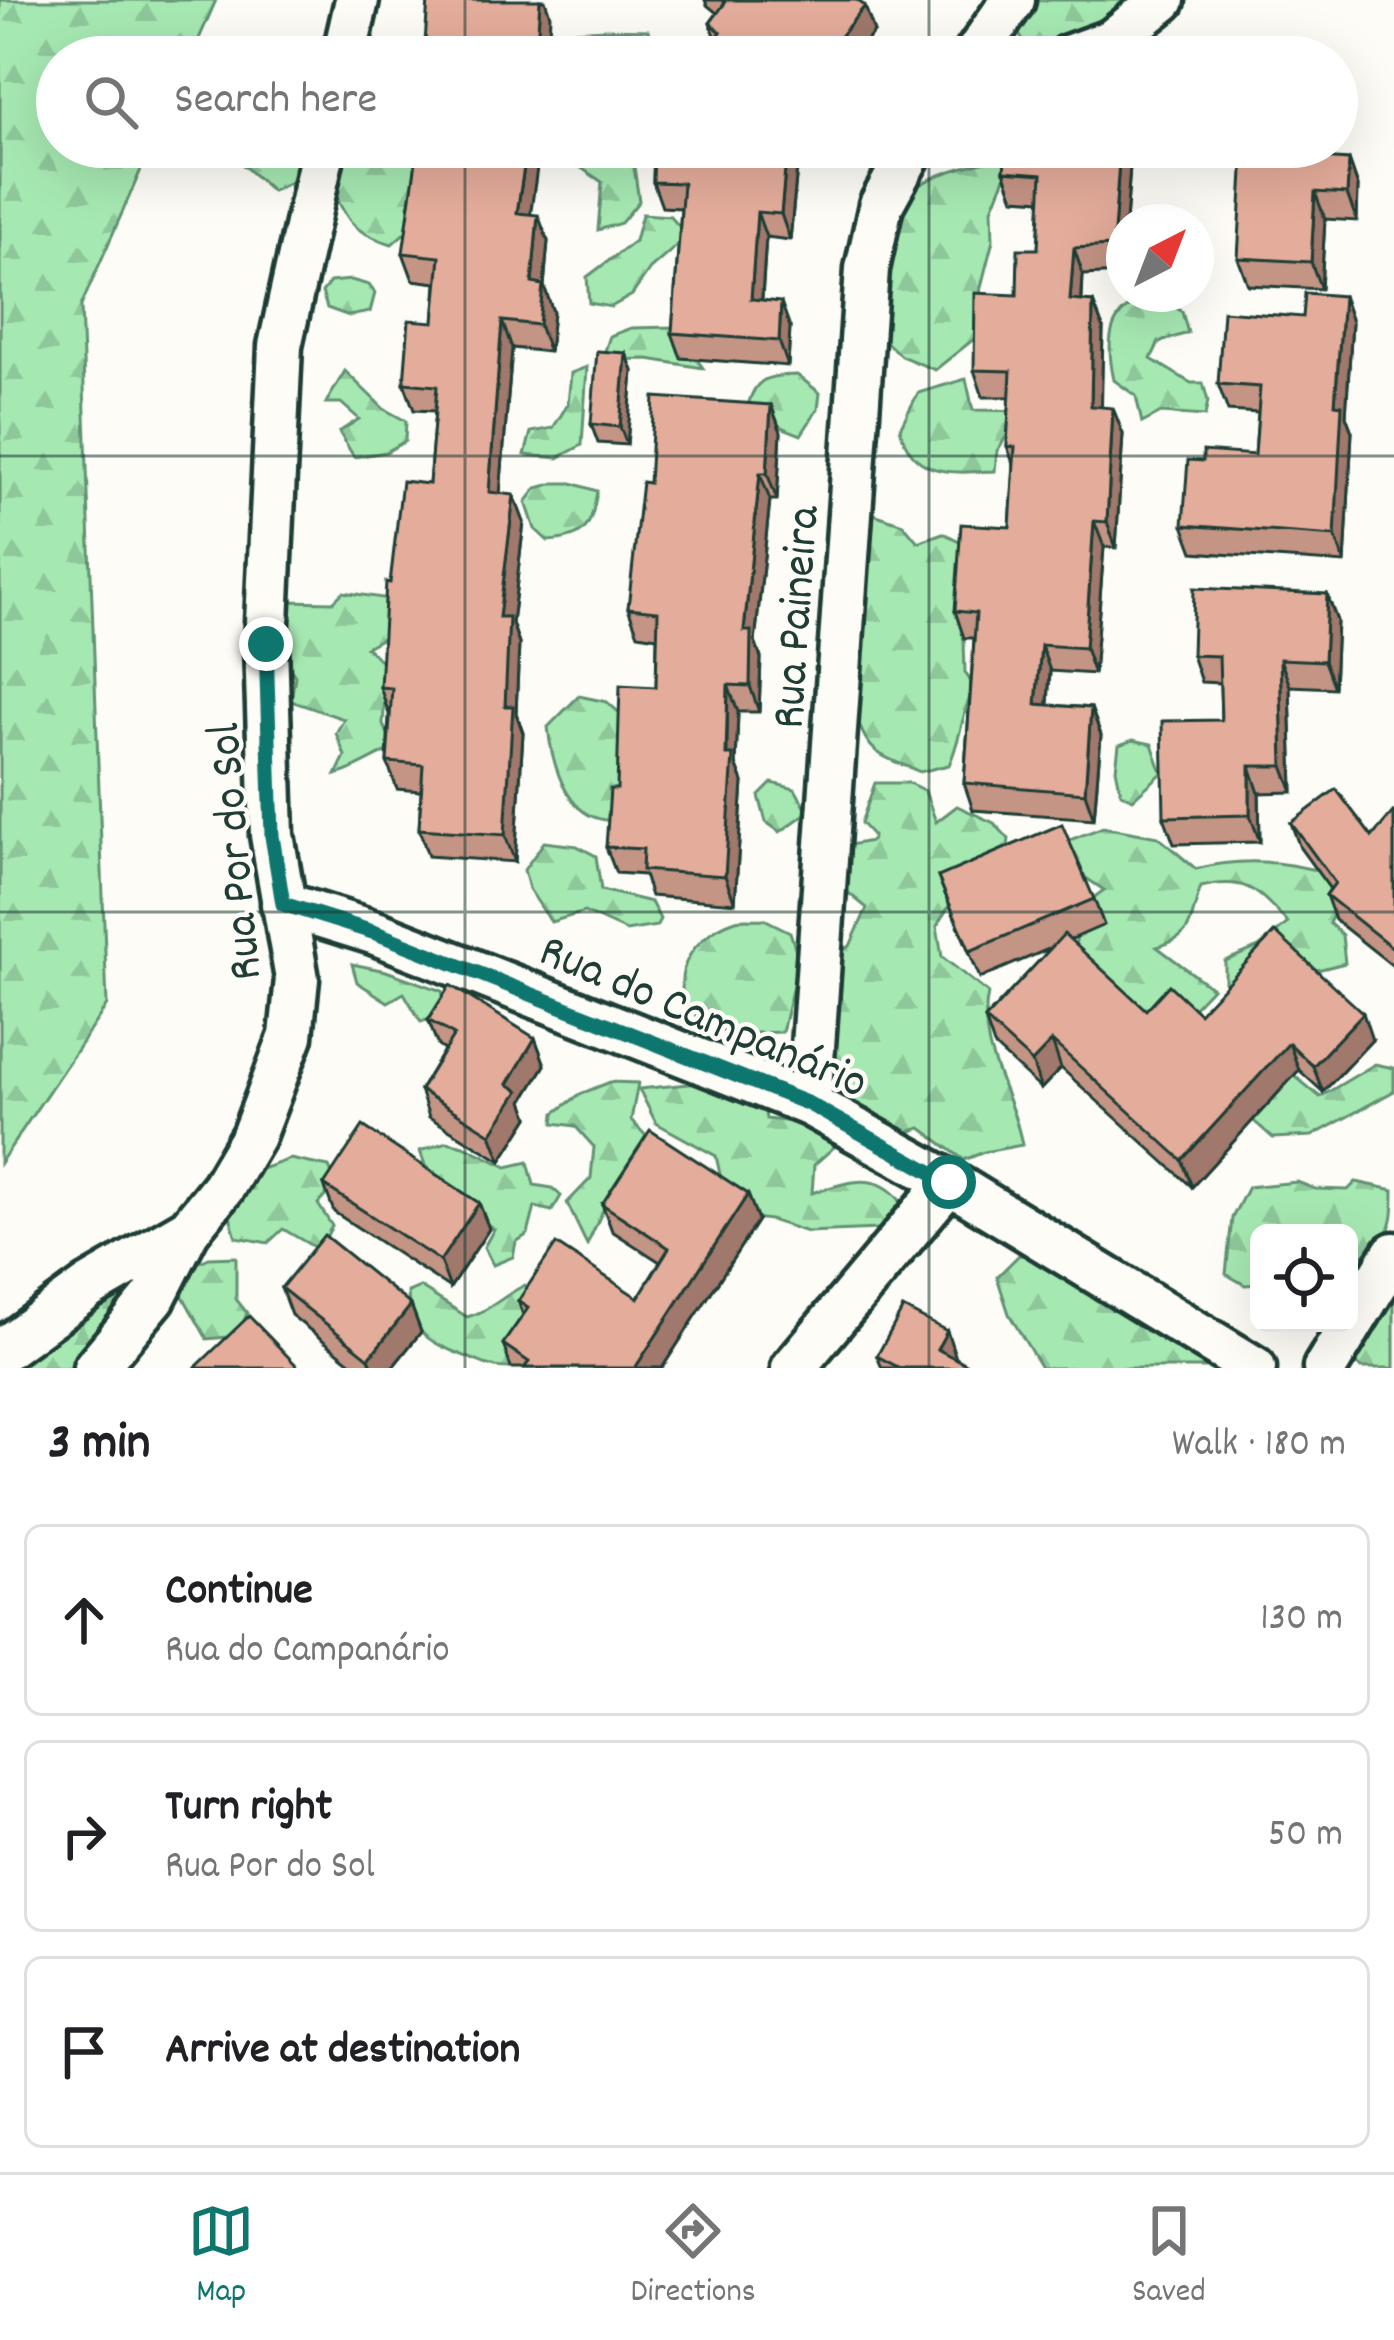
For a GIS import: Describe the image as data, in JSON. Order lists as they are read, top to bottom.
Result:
{
  "streets": {
    "street": ["Rua Paineira", "Rua Por do Sol", "Rua do Campanário"]
  },
  "crossings": [
    ["Rua Paineira", "Rua do Campanário"],
    ["Rua Por do Sol", "Rua do Campanário"]
  ],
  "north": "top right",
  "page": {
    "search": "Search here",
    "heading": ["3 min", "Walk · 180 m"],
    "list": [
      ["Continue", "Rua do Campanário", "130 m"],
      ["Turn right", "Rua Por do Sol", "50 m"],
      "Arrive at destination"
    ],
    "nav": ["Map", "Directions", "Saved"]
  }
}
